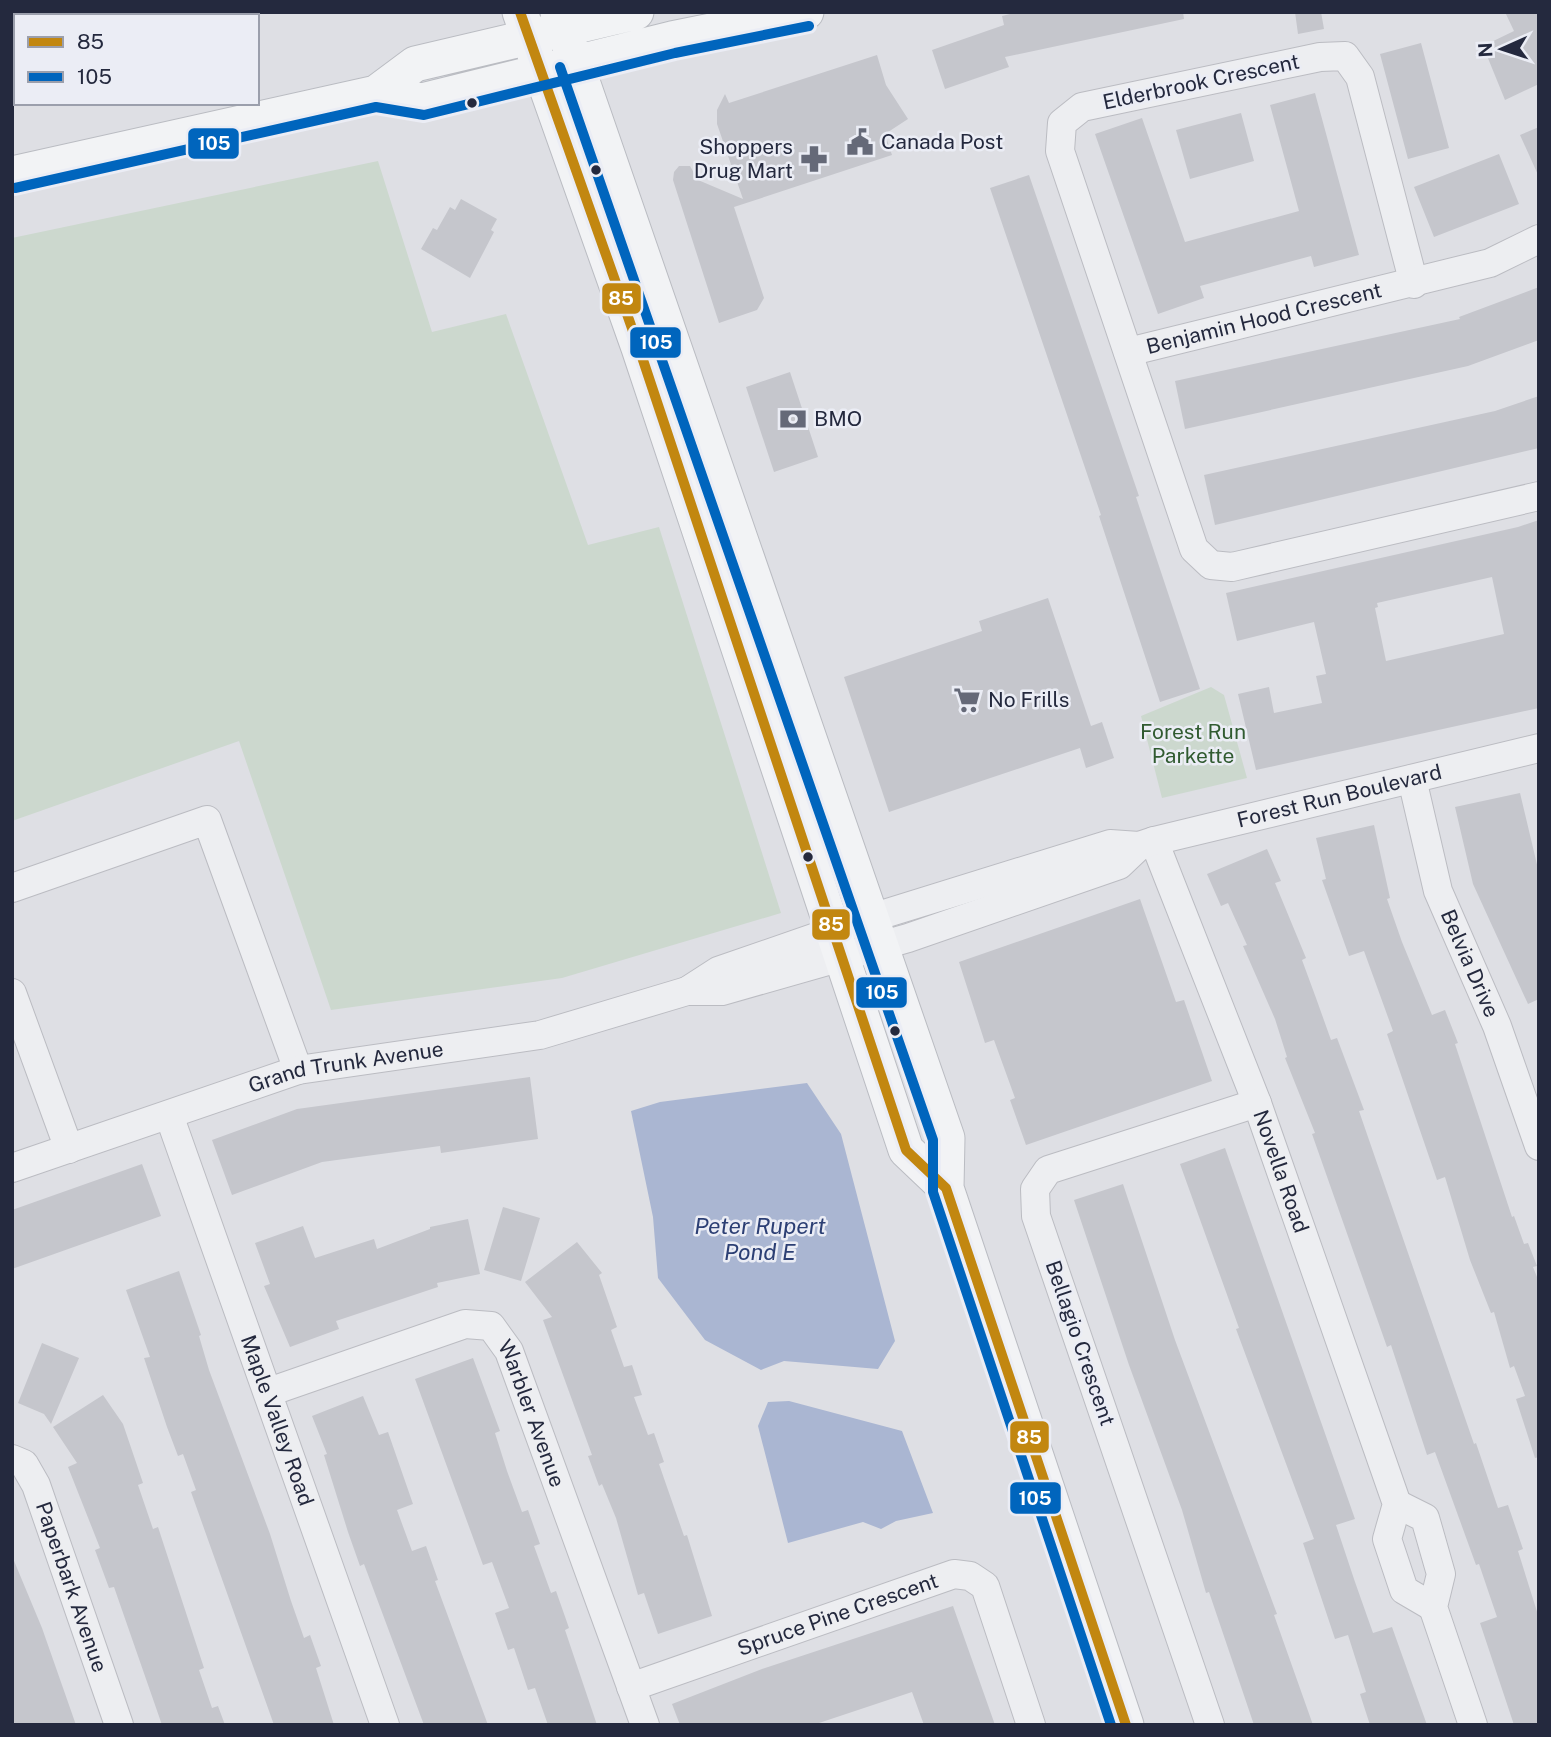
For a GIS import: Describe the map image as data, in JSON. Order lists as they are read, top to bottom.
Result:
{
  "streets": {
    "street": [
      "Elderbrook Crescent",
      "Benjamin Hood Crescent",
      "Forest Run Boulevard",
      "Belvia Drive",
      "Grand Trunk Avenue",
      "Novella Road",
      "Bellagio Crescent",
      "Warbler Avenue",
      "Maple Valley Road",
      "Paperbark Avenue",
      "Spruce Pine Crescent"
    ]
  },
  "crossings": [
    ["Elderbrook Crescent", "Benjamin Hood Crescent"],
    ["Forest Run Boulevard", "Belvia Drive"],
    ["Forest Run Boulevard", "Grand Trunk Avenue"],
    ["Forest Run Boulevard", "Novella Road"],
    ["Grand Trunk Avenue", "Maple Valley Road"],
    ["Novella Road", "Bellagio Crescent"],
    ["Warbler Avenue", "Maple Valley Road"],
    ["Warbler Avenue", "Spruce Pine Crescent"]
  ],
  "water": ["Peter Rupert Pond E"],
  "parks": ["Forest Run Parkette"],
  "places": {
    "public building": ["Canada Post"],
    "pharmacy": ["Shoppers Drug Mart"],
    "bank": ["BMO"],
    "supermarket": ["No Frills"]
  },
  "lines": ["transit line 85", "transit line 105"],
  "legend": ["85", "105"],
  "north": "left"
}
